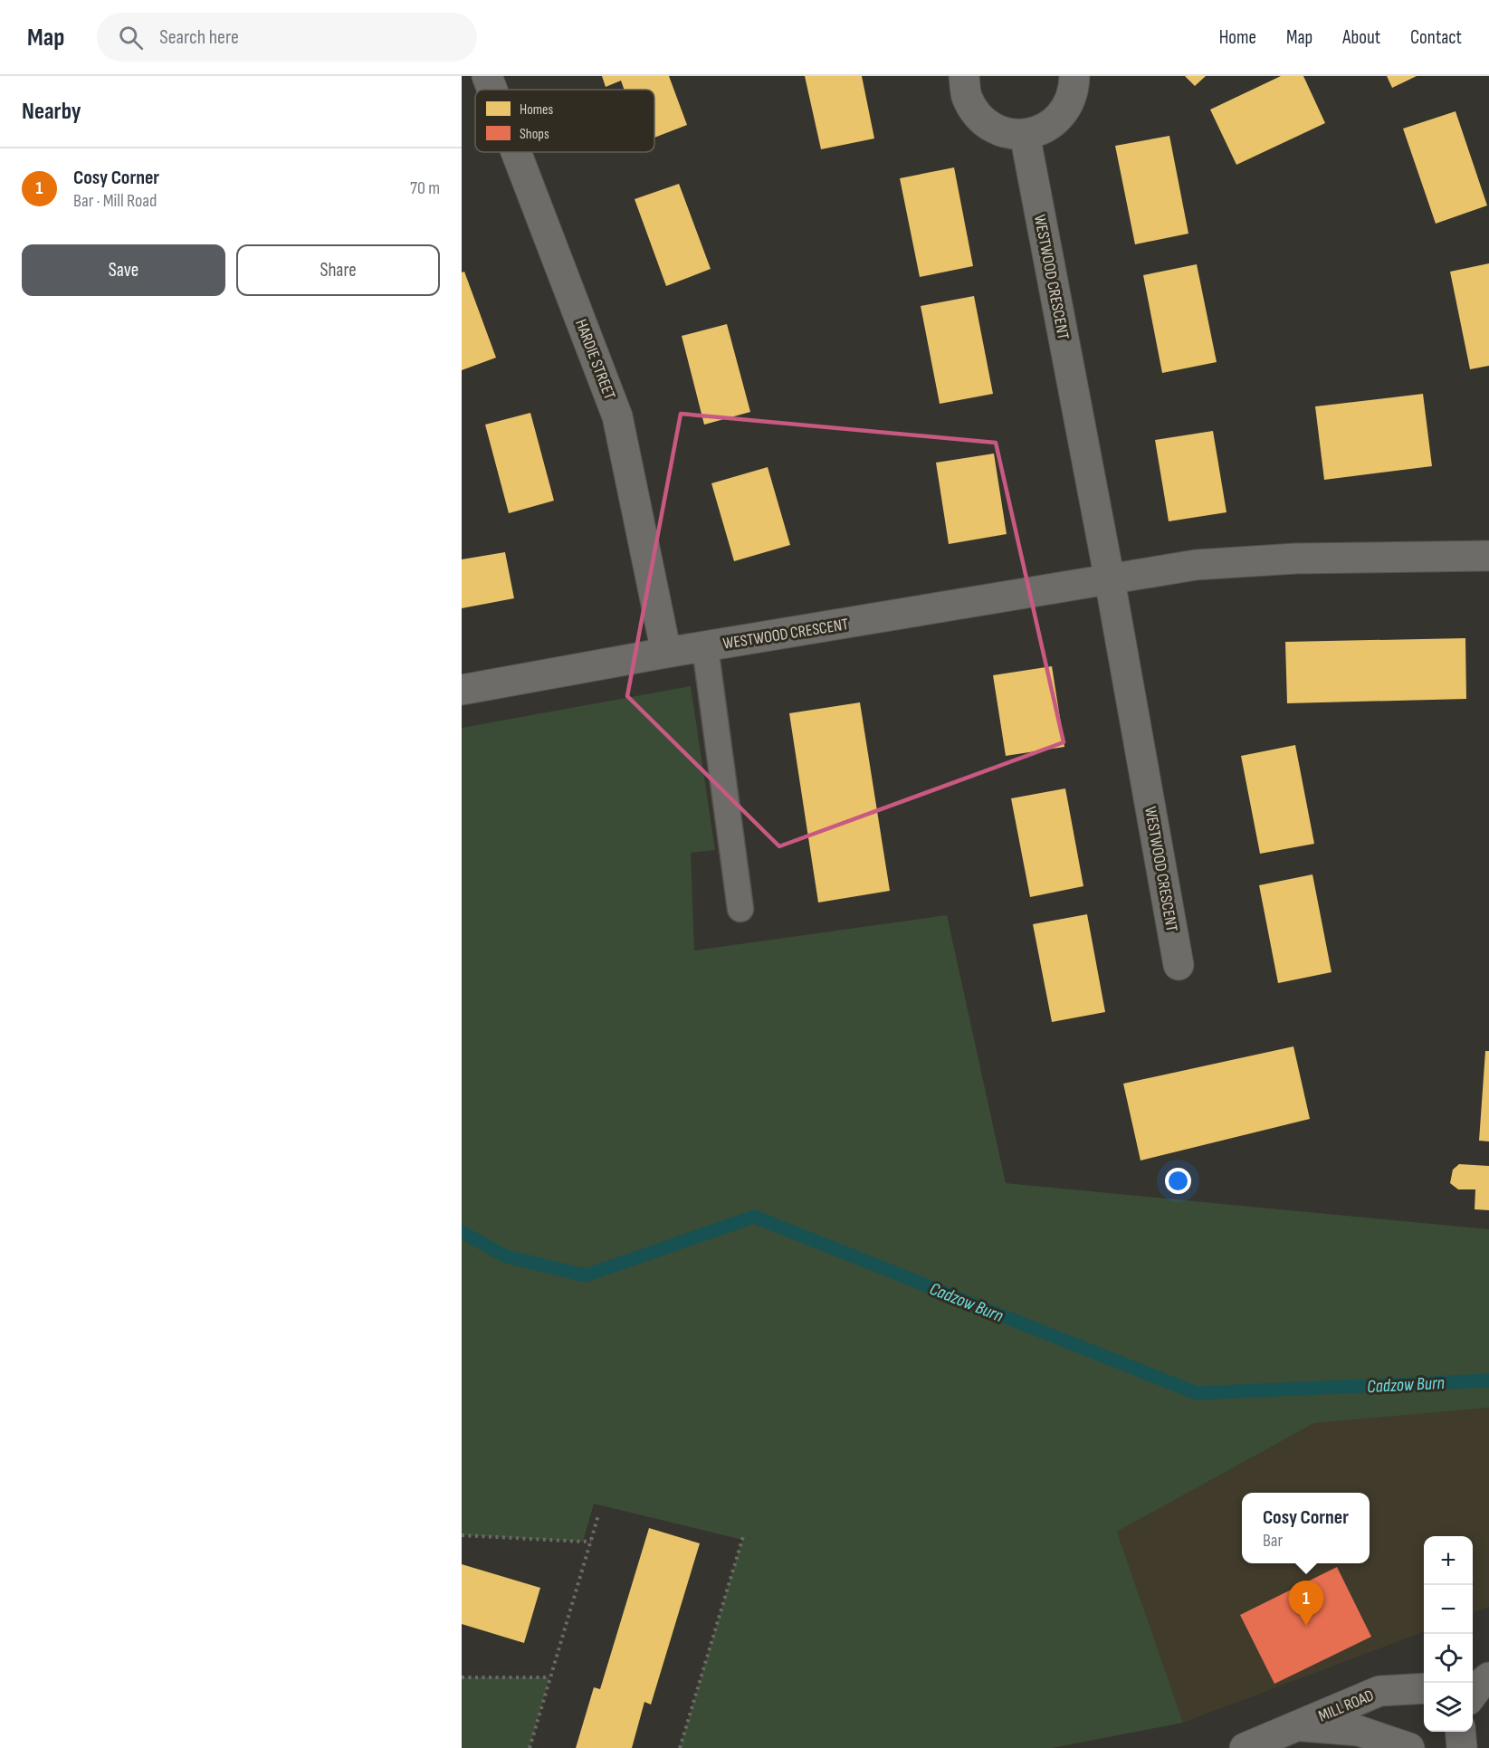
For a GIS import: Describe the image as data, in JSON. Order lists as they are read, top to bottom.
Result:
{
  "streets": {
    "street": ["WESTWOOD CRESCENT", "HARDIE STREET", "MILL ROAD"]
  },
  "crossings": [
    ["WESTWOOD CRESCENT", "HARDIE STREET"]
  ],
  "water": ["Cadzow Burn"],
  "legend": ["Homes", "Shops"],
  "page": {
    "header": "Map",
    "search": "Search here",
    "nav": [
      "Home",
      "Map",
      "About",
      "Contact"
    ],
    "heading": "Nearby",
    "list": [
      {
        "mark": "1",
        "name": "Cosy Corner",
        "note": "Bar · Mill Road",
        "value": "70 m"
      }
    ],
    "buttons": ["Save", "Share"],
    "popup": ["Cosy Corner", "Bar"],
    "map_buttons": ["+", "−"],
    "pins": "1"
  }
}
